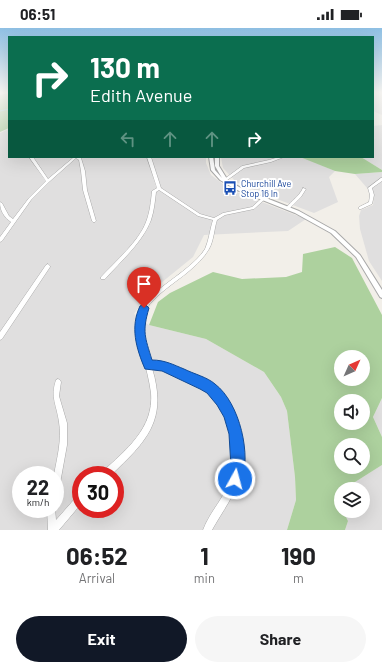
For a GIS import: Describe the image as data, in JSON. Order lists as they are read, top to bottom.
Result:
{
  "places": {
    "bus stop": ["Churchill Ave Stop 16 In"]
  },
  "north": "top right",
  "page": {
    "status": "06:51",
    "turn": ["130 m", "Edith Avenue"],
    "speed": "22 km/h",
    "limit": "30",
    "eta": [
      "06:52",
      "Arrival",
      "1",
      "min",
      "190",
      "m"
    ],
    "buttons": ["Exit", "Share"]
  }
}
